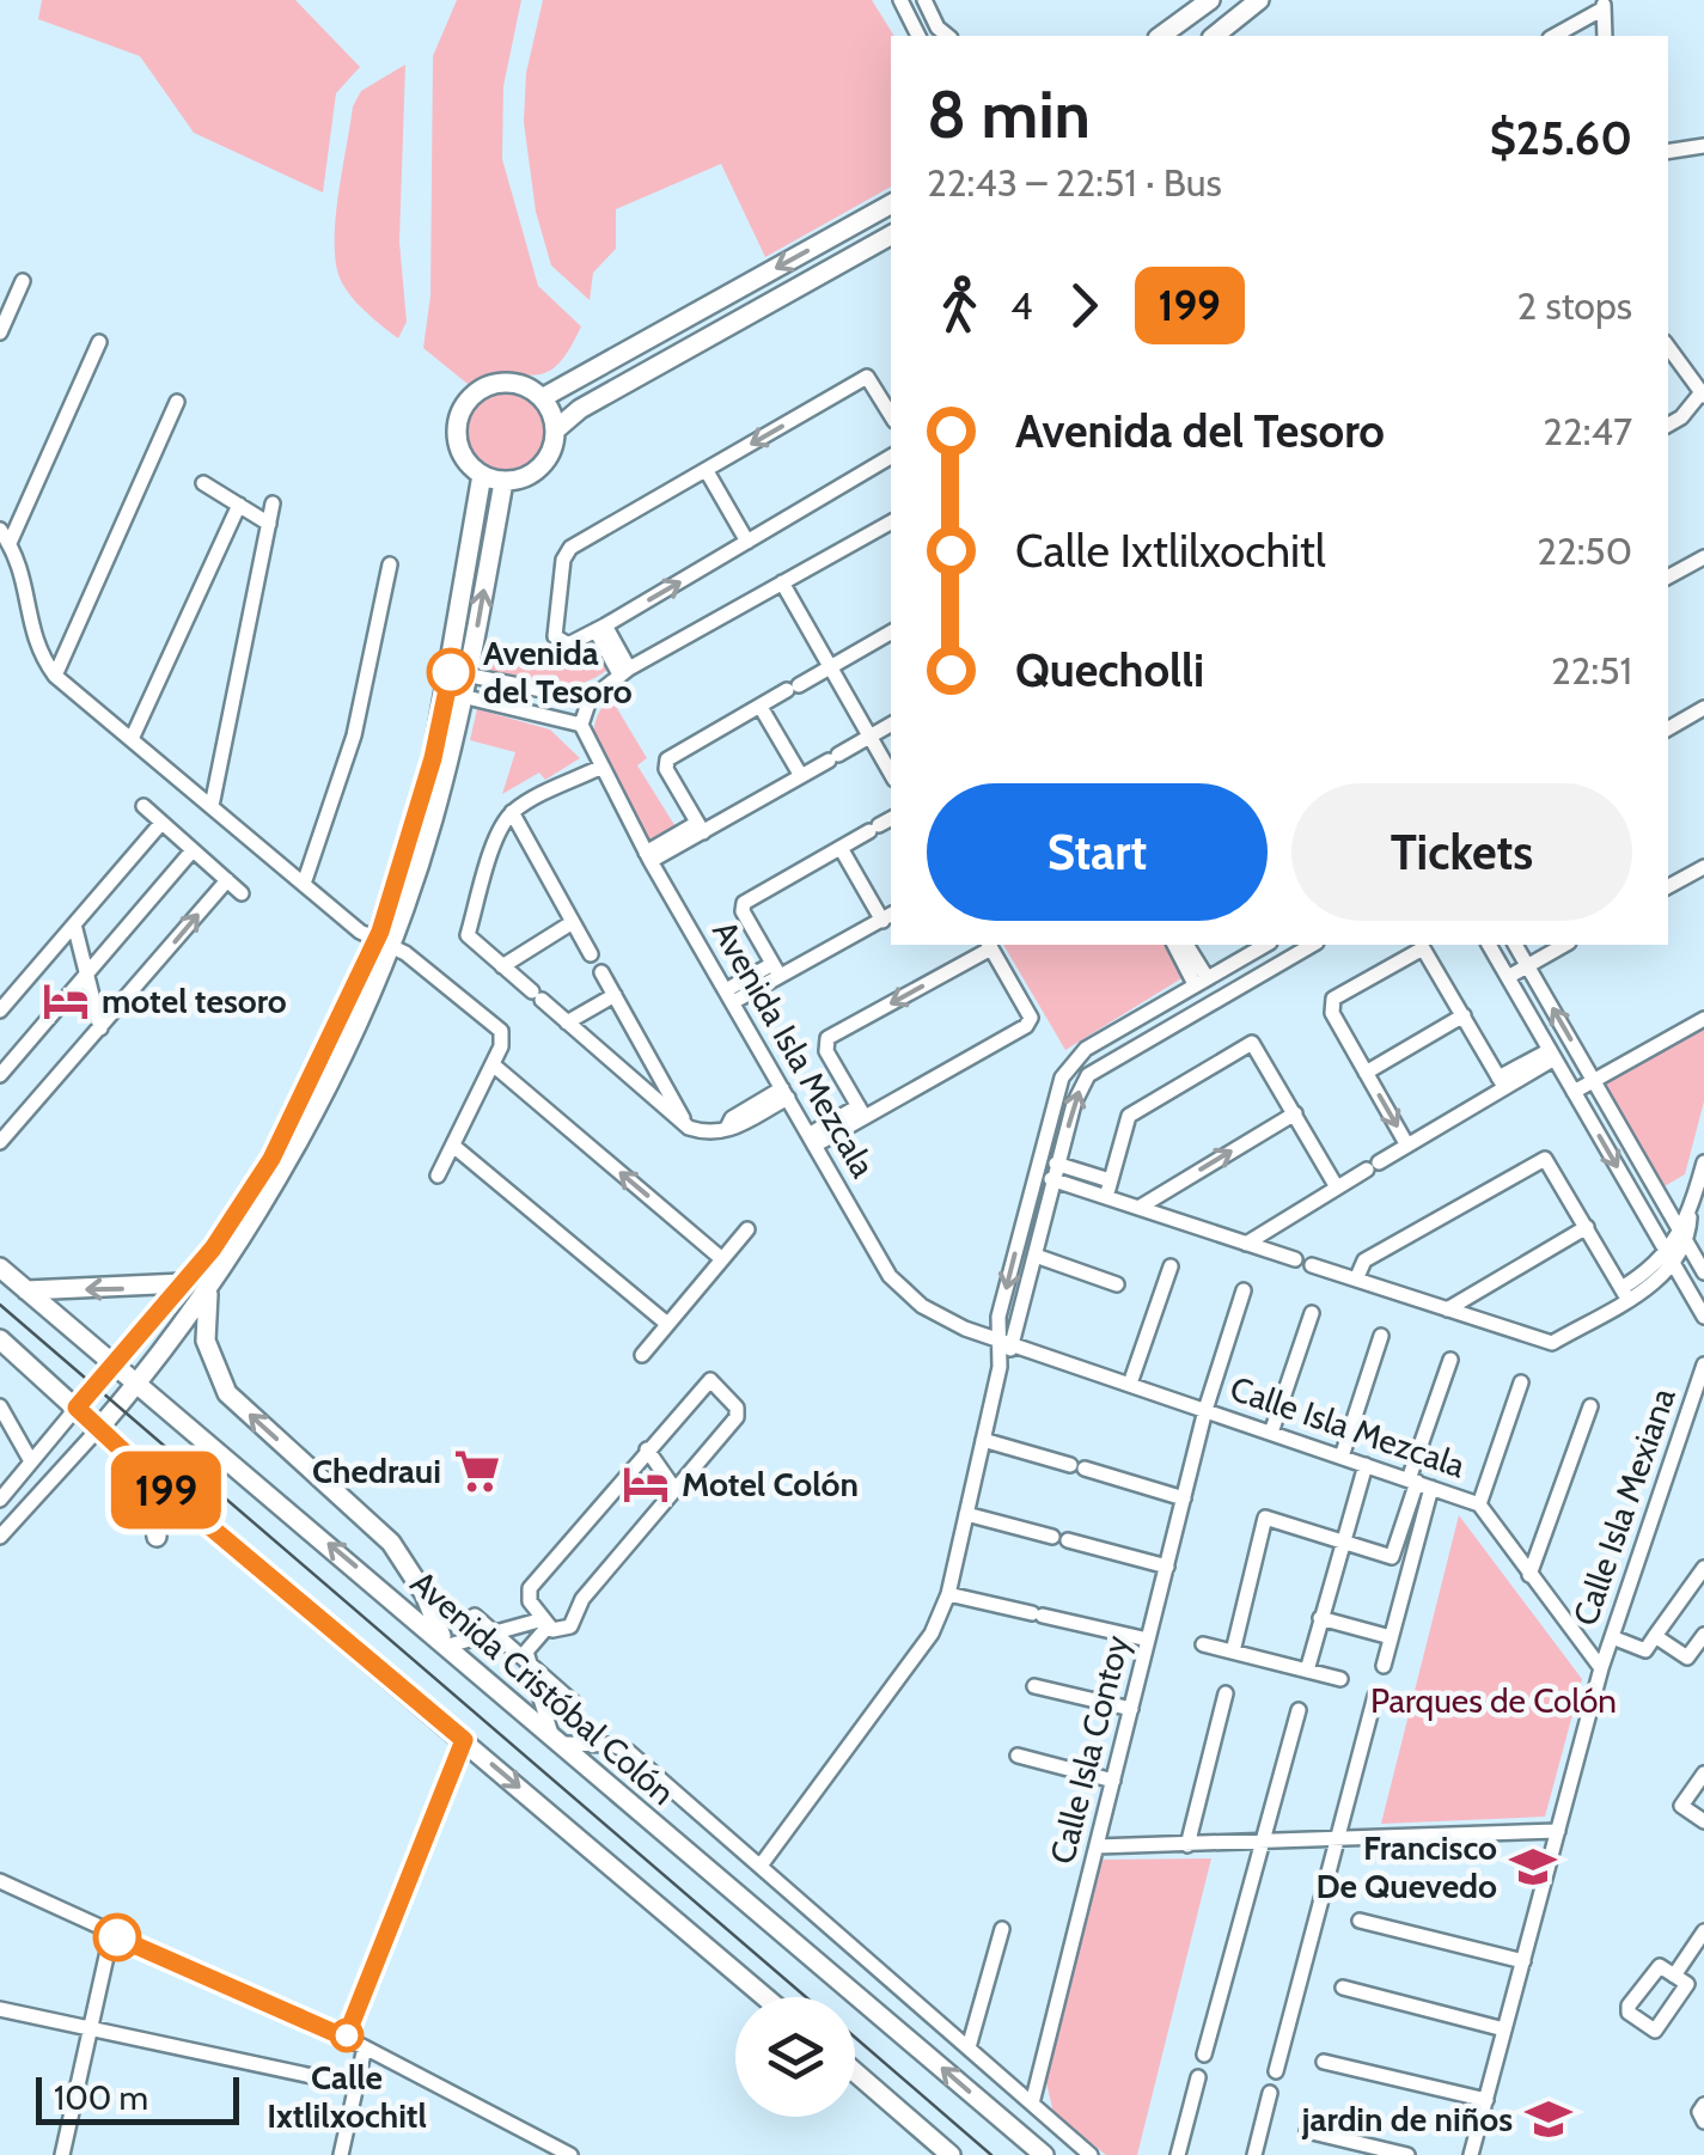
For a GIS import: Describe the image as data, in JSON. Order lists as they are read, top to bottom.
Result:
{
  "streets": {
    "main road": ["Avenida Cristóbal Colón"],
    "street": [
      "Avenida Isla Mezcala",
      "Calle Isla Mezcala",
      "Calle Isla Mexiana",
      "Calle Isla Contoy"
    ]
  },
  "crossings": [
    ["Avenida Isla Mezcala", "Calle Isla Mezcala"],
    ["Calle Isla Mezcala", "Calle Isla Mexiana"],
    ["Calle Isla Mezcala", "Calle Isla Contoy"]
  ],
  "parks": ["Parques de Colón"],
  "places": {
    "other": ["Avenida del Tesoro", "Calle Ixtlilxochitl"],
    "hotel": ["motel tesoro", "Motel Colón"],
    "supermarket": ["Chedraui"],
    "school or university": ["Francisco De Quevedo", "jardin de niños"]
  },
  "lines": ["bus line 199"],
  "scale_bar": "100 m",
  "page": {
    "on_map": "199",
    "heading": ["8 min", "22:43 – 22:51 · Bus", "$25.60"],
    "legs": ["4", "199", "2 stops"],
    "list": [
      {
        "name": "Avenida del Tesoro",
        "value": "22:47"
      },
      {
        "name": "Calle Ixtlilxochitl",
        "value": "22:50"
      },
      {
        "name": "Quecholli",
        "value": "22:51"
      }
    ],
    "buttons": ["Start", "Tickets"],
    "scale": "100 m"
  }
}
